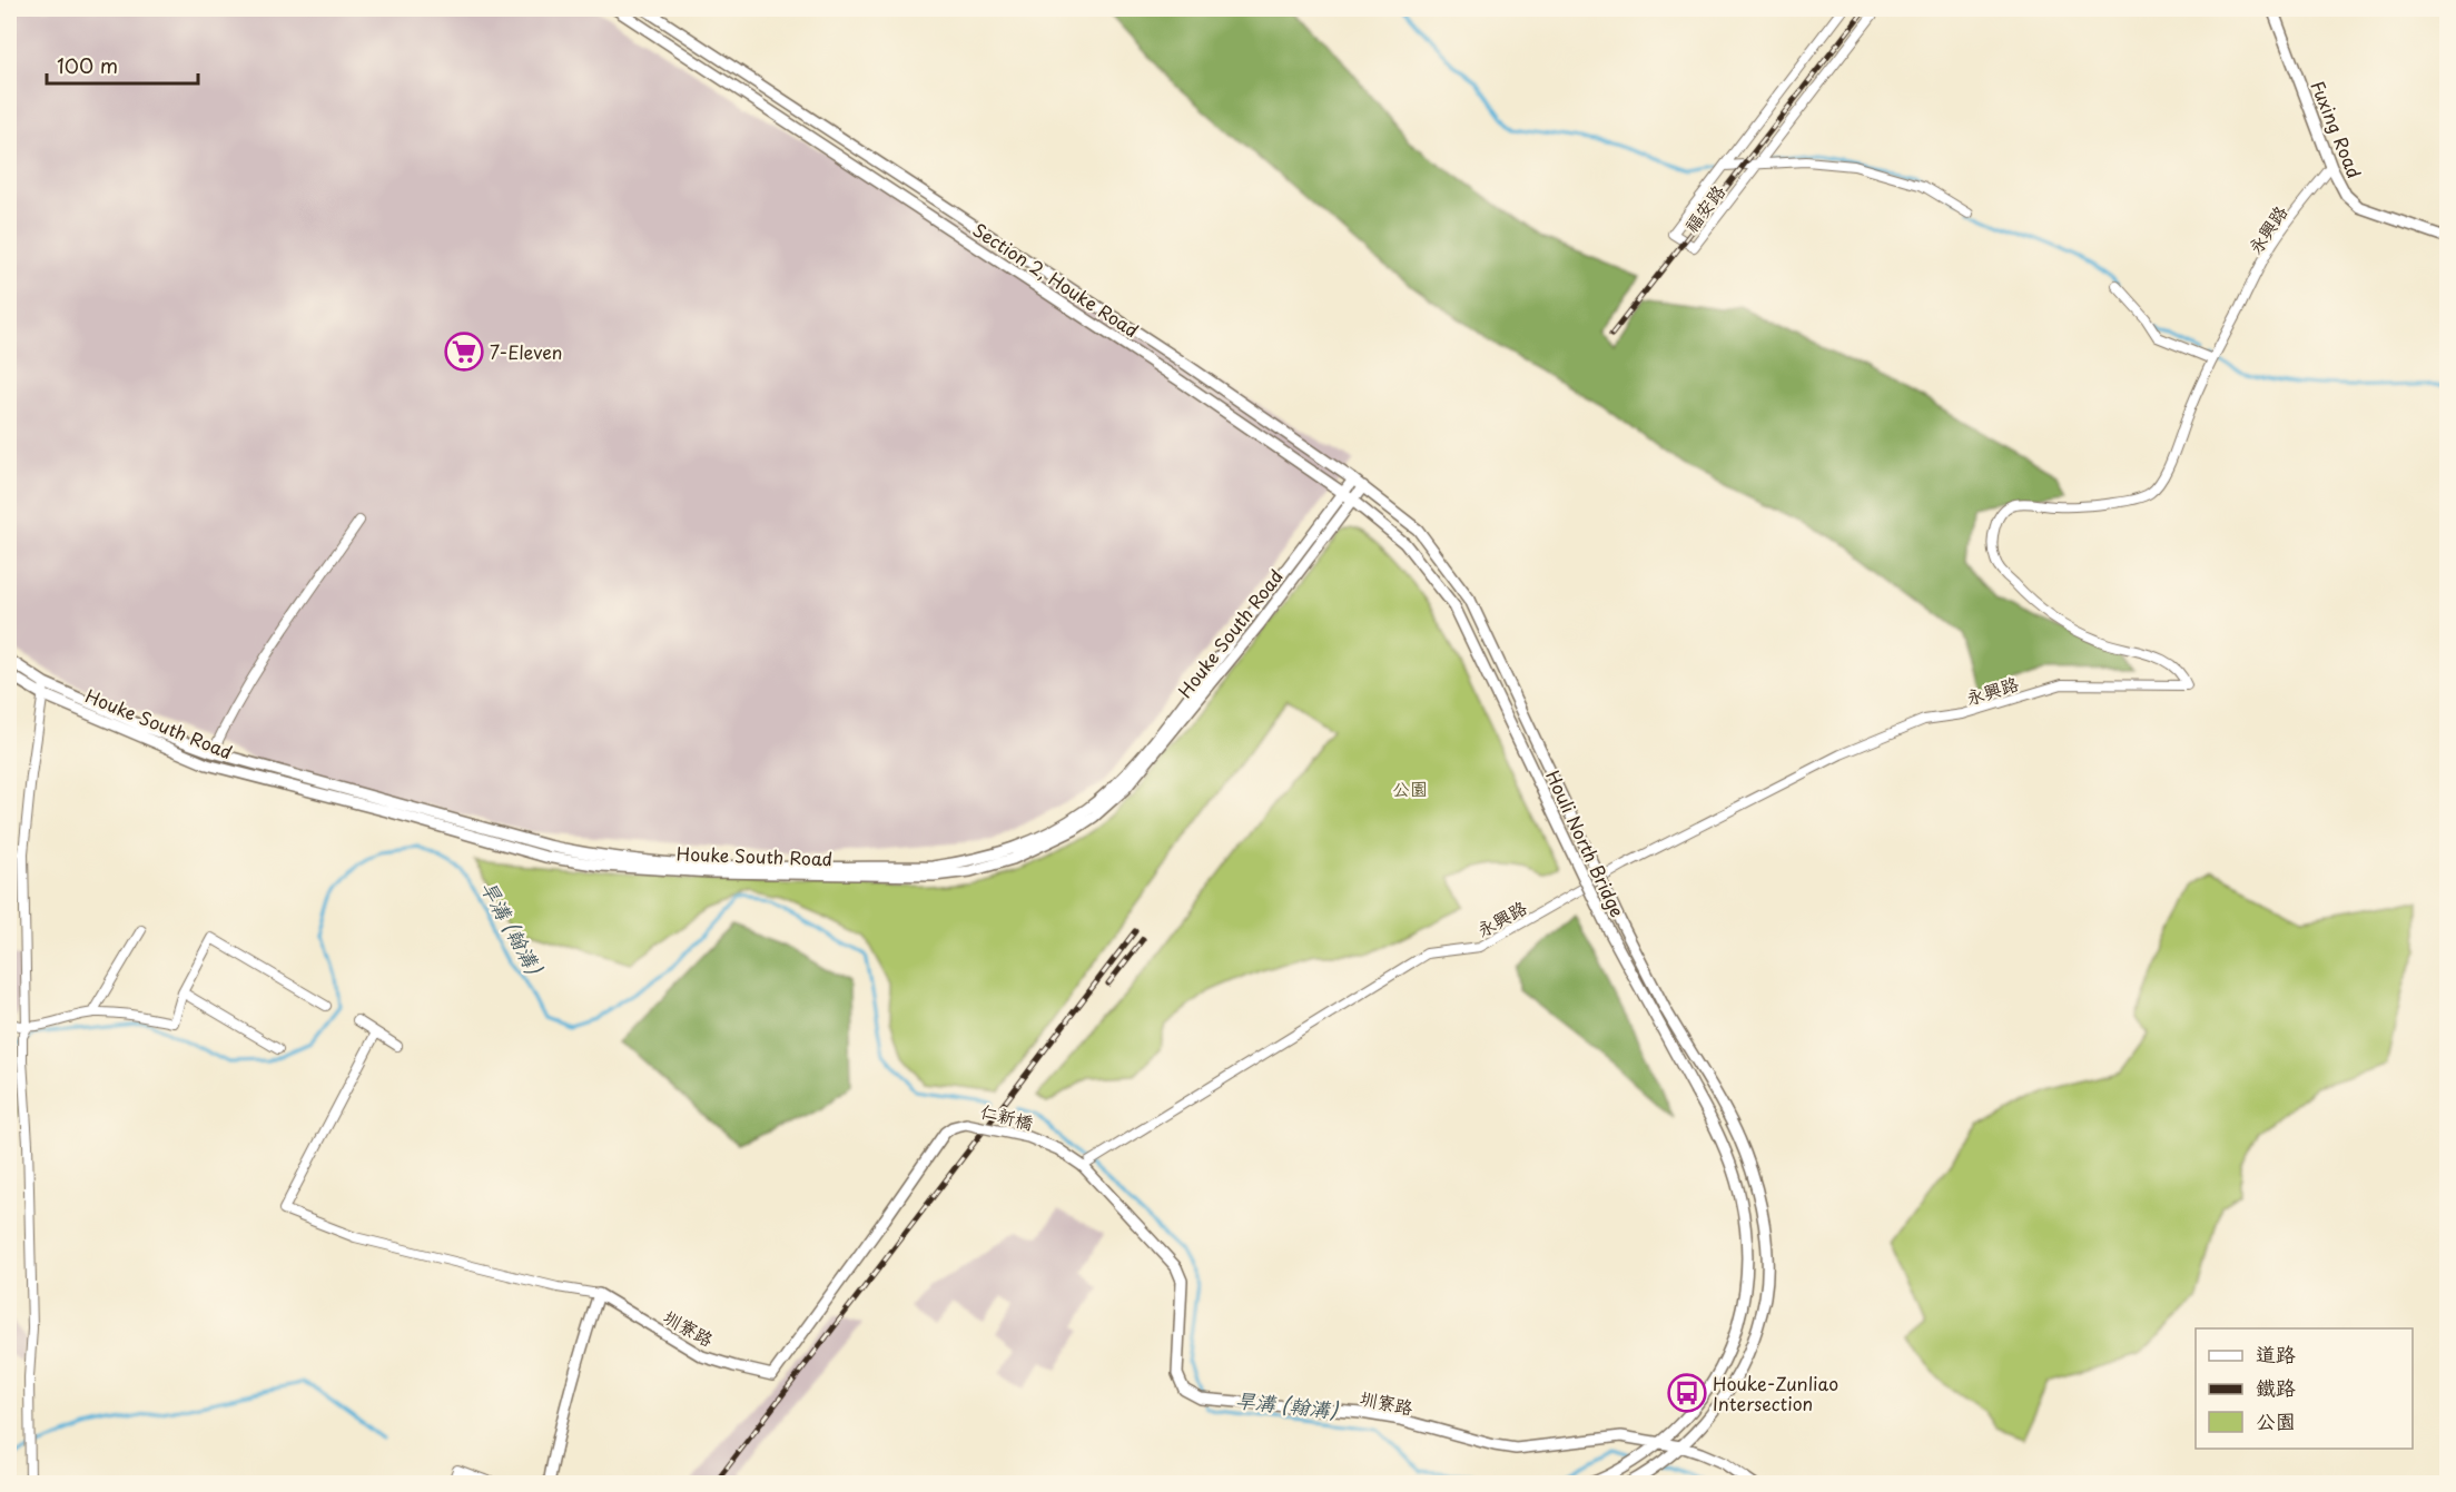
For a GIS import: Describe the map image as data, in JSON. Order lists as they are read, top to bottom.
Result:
{
  "streets": {
    "street": [
      "Fuxing Road",
      "福安路",
      "永興路",
      "Section 2, Houke Road",
      "Houke South Road",
      "Houli North Bridge",
      "仁新橋",
      "圳寮路"
    ]
  },
  "crossings": [
    ["Fuxing Road", "永興路"],
    ["永興路", "仁新橋"],
    ["永興路", "圳寮路"],
    ["Section 2, Houke Road", "Houke South Road"],
    ["Section 2, Houke Road", "Houli North Bridge"],
    ["Houli North Bridge", "圳寮路"],
    ["仁新橋", "圳寮路"]
  ],
  "water": ["旱溝 (翰溝)"],
  "parks": ["公園"],
  "places": {
    "supermarket": ["7-Eleven"],
    "bus stop": ["Houke-Zunliao Intersection"]
  },
  "legend": ["道路", "鐵路", "公園"],
  "scale_bar": "100 m"
}
